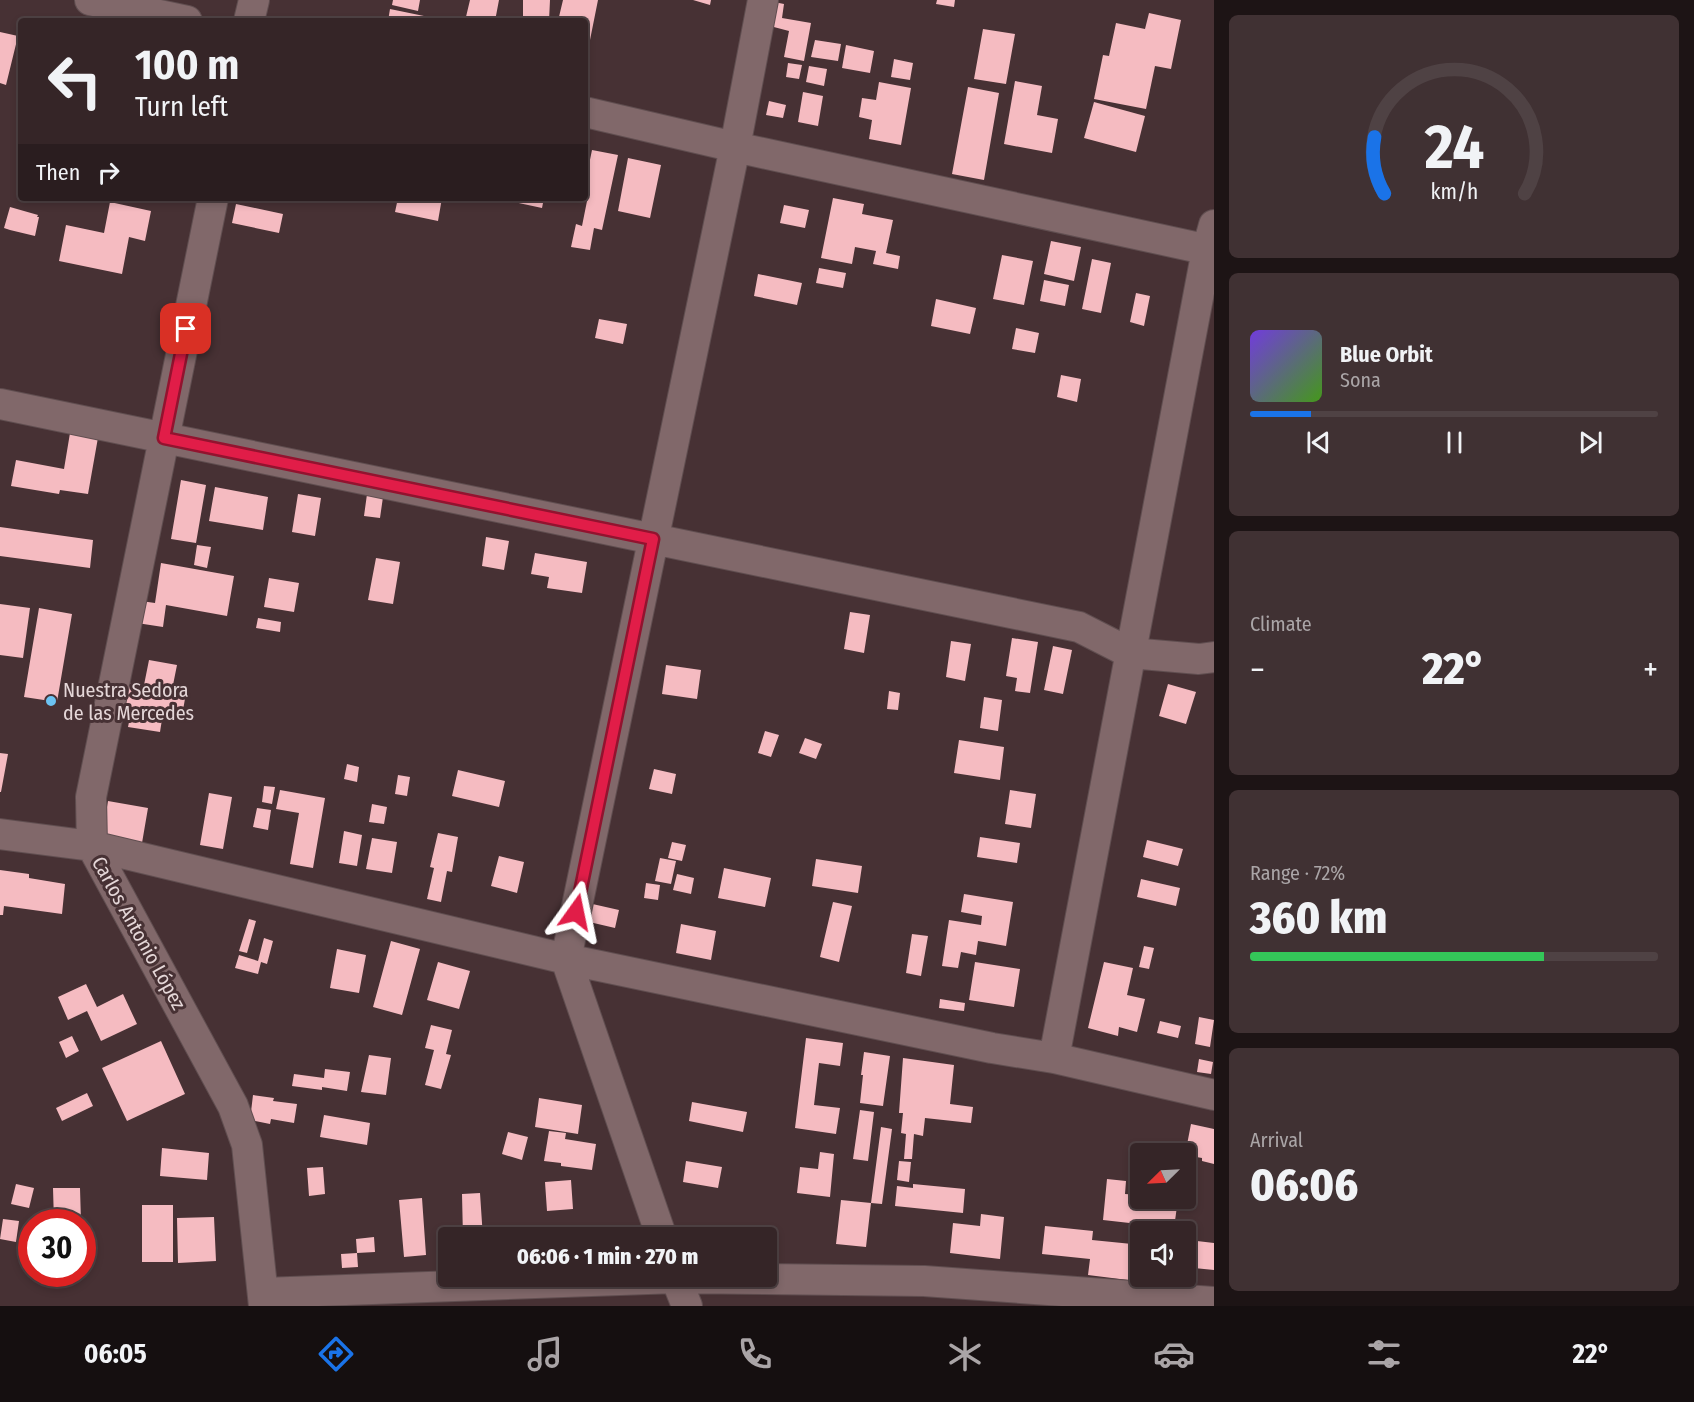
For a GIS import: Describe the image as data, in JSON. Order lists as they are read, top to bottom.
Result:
{
  "streets": {
    "street": ["Carlos Antonio López"]
  },
  "places": ["Nuestra Sedora de las Mercedes"],
  "north": "bottom left",
  "page": {
    "turn": ["100 m", "Turn left"],
    "then": "Then",
    "song": ["Blue Orbit", "Sona"],
    "tile": [
      "Climate",
      ["Range · 72%", "360 km"],
      ["Arrival", "06:06"]
    ],
    "heat": ["−", "22°", "+"],
    "limit": "30",
    "trip": "06:06 · 1 min · 270 m",
    "tabs": ["06:05", "22°"],
    "gauge": ["24", "km/h"]
  }
}
